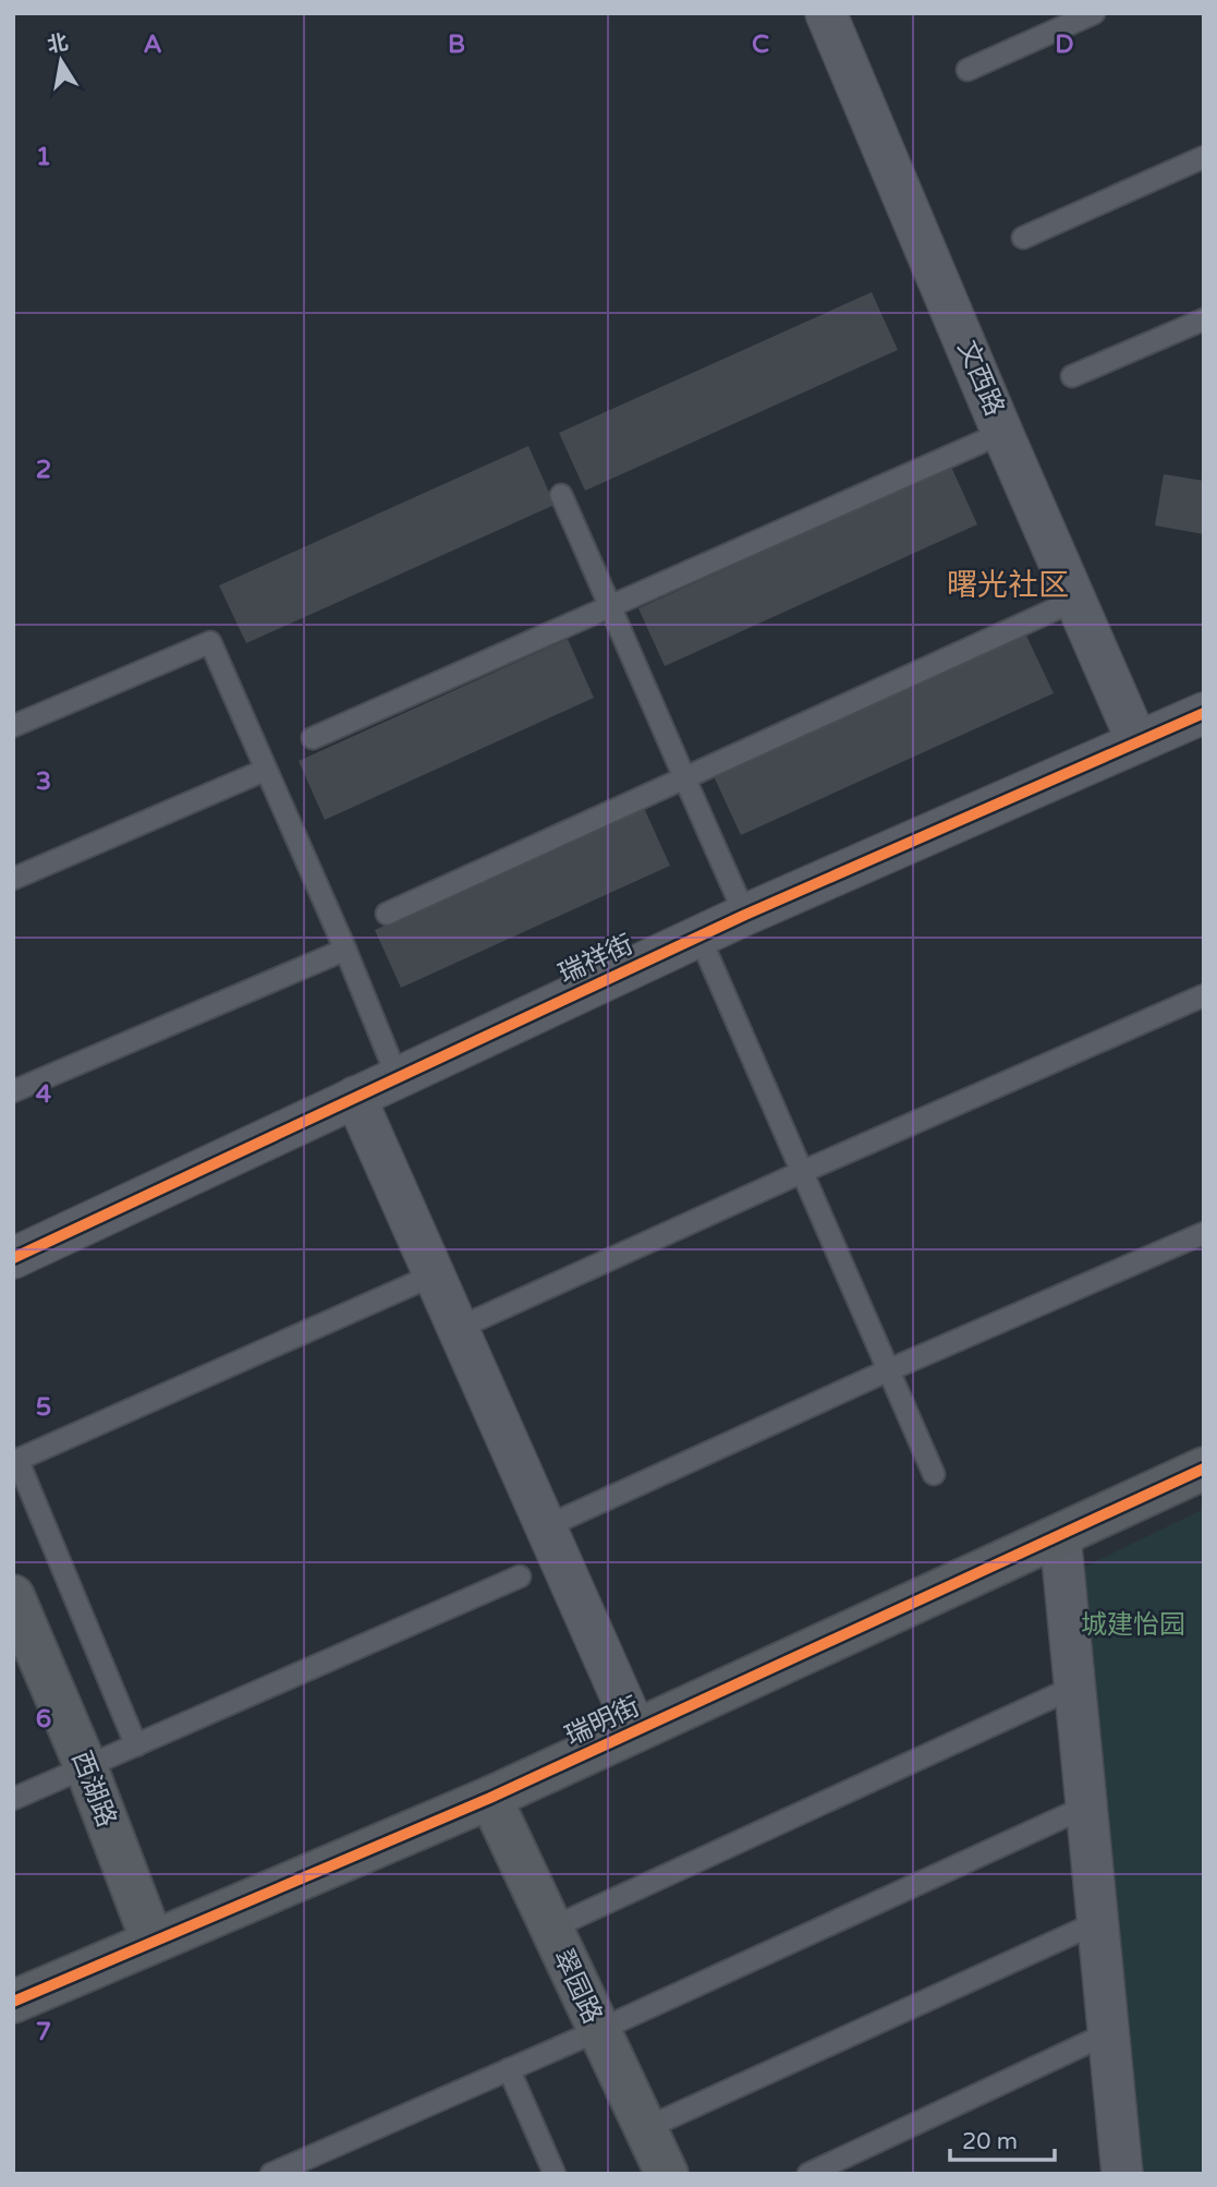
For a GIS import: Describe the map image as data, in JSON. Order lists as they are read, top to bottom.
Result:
{
  "streets": {
    "street": [
      "文西路",
      "瑞祥街",
      "瑞明街",
      "西湖路",
      "翠园路"
    ]
  },
  "crossings": [
    ["文西路", "瑞祥街"],
    ["瑞明街", "西湖路"],
    ["瑞明街", "翠园路"]
  ],
  "districts": ["曙光社区"],
  "parks": ["城建怡园"],
  "scale_bar": "20 m",
  "north": "top",
  "grid": {
    "columns": [
      "A",
      "B",
      "C",
      "D"
    ],
    "rows": [
      "1",
      "2",
      "3",
      "4",
      "5",
      "6",
      "7"
    ]
  }
}
